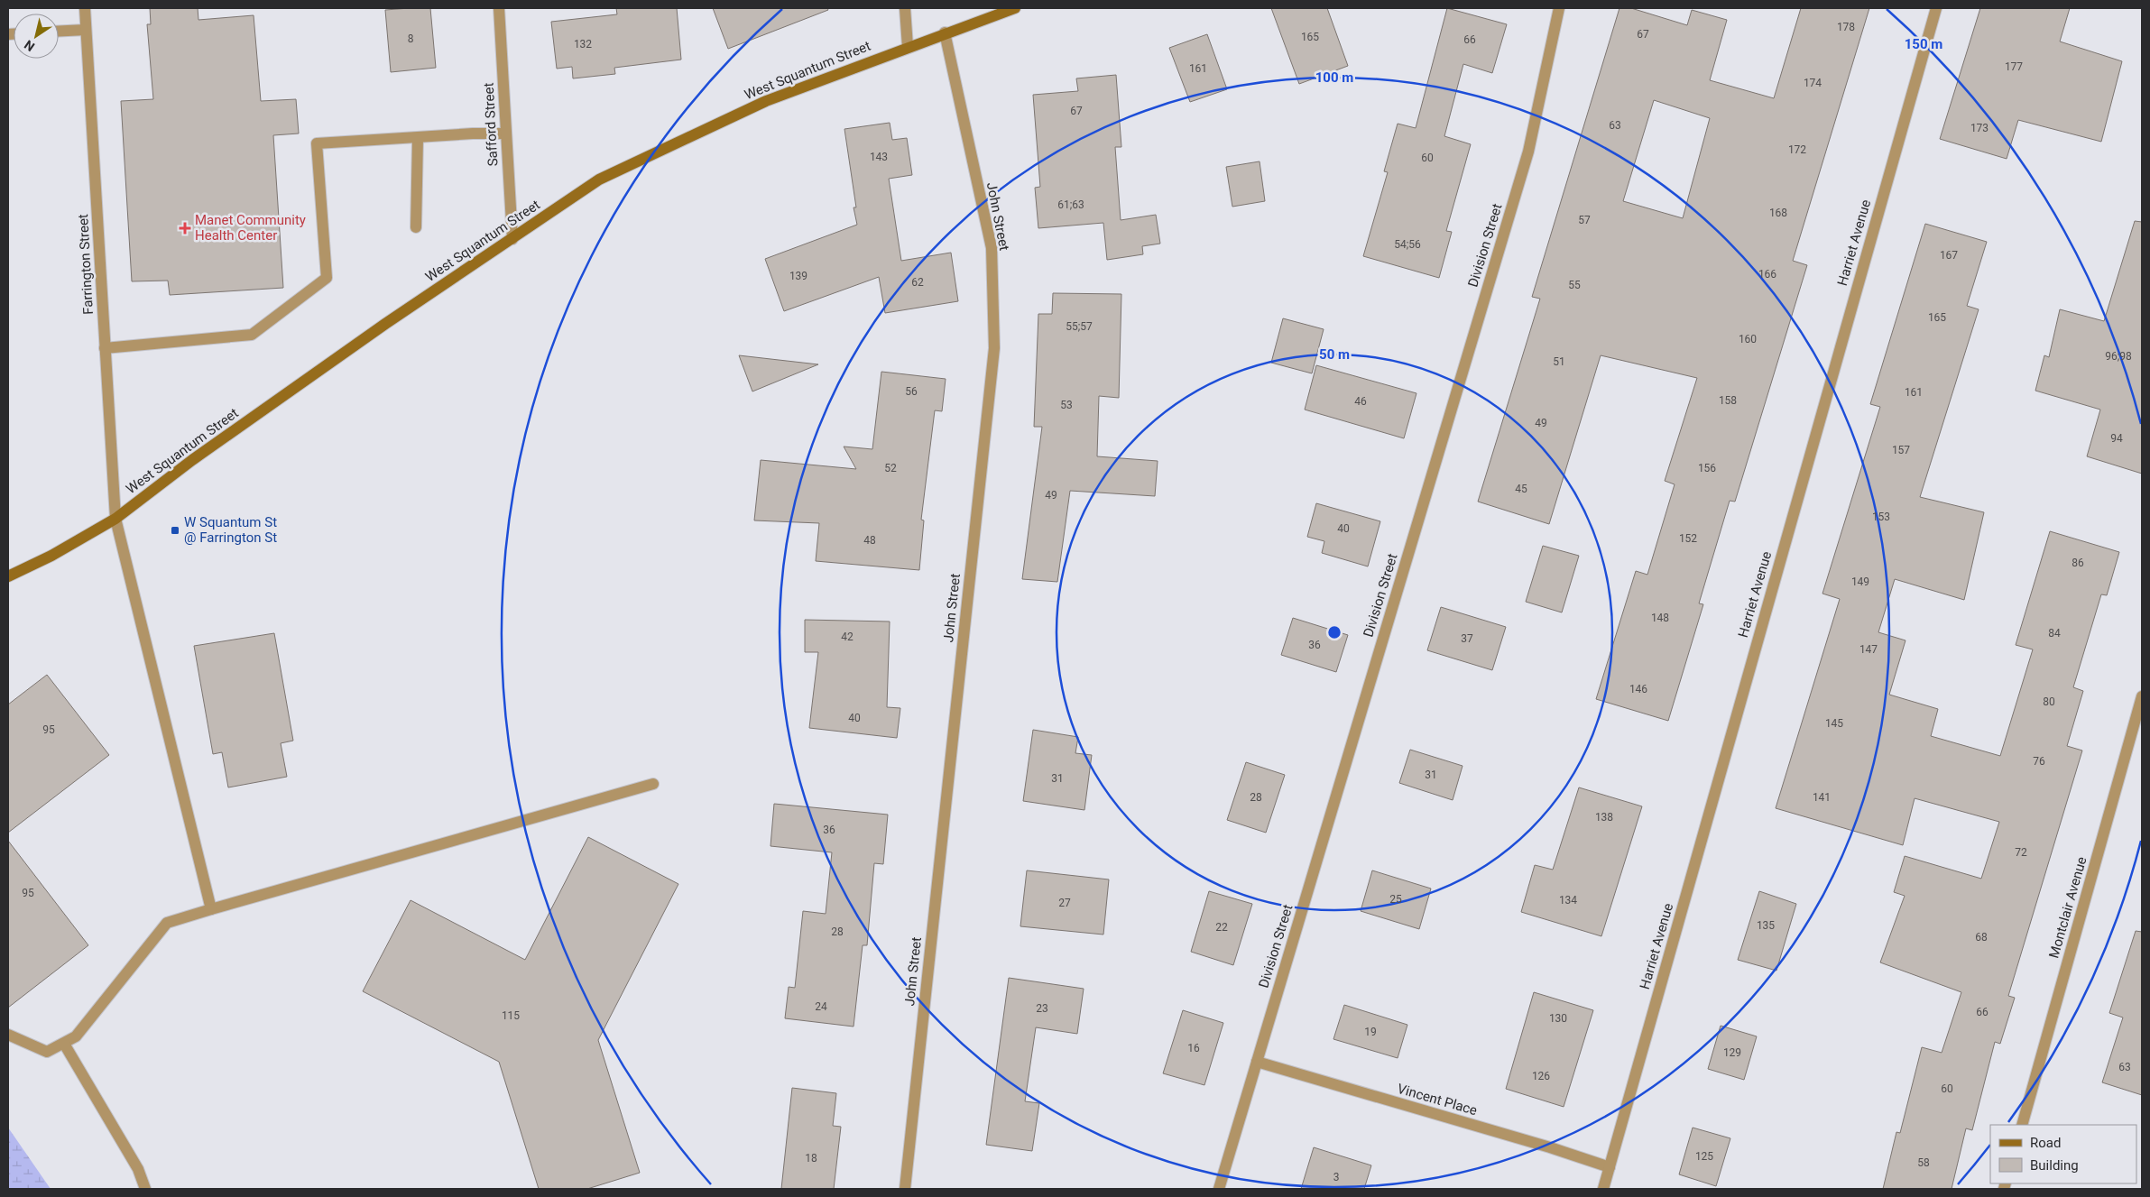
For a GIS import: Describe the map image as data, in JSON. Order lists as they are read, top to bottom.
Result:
{
  "streets": {
    "main road": ["West Squantum Street"],
    "street": [
      "Safford Street",
      "John Street",
      "Harriet Avenue",
      "Division Street",
      "Farrington Street",
      "Montclair Avenue",
      "Vincent Place"
    ]
  },
  "crossings": [
    ["West Squantum Street", "Safford Street"],
    ["West Squantum Street", "John Street"],
    ["West Squantum Street", "Farrington Street"],
    ["Harriet Avenue", "Vincent Place"],
    ["Division Street", "Vincent Place"]
  ],
  "places": {
    "health": ["Manet Community Health Center"],
    "transit": ["W Squantum St @ Farrington St"]
  },
  "house_numbers": [
    "178",
    "67",
    "165",
    "8",
    "66",
    "132",
    "177",
    "161",
    "174",
    "67",
    "63",
    "173",
    "172",
    "143",
    "60",
    "61;63",
    "168",
    "57",
    "54;56",
    "167",
    "166",
    "139",
    "62",
    "55",
    "165",
    "55;57",
    "160",
    "96;98",
    "51",
    "56",
    "161",
    "158",
    "46",
    "53",
    "49",
    "94",
    "157",
    "52",
    "156",
    "45",
    "49",
    "153",
    "40",
    "152",
    "48",
    "86",
    "149",
    "148",
    "84",
    "42",
    "37",
    "36",
    "147",
    "146",
    "80",
    "40",
    "145",
    "95",
    "76",
    "31",
    "31",
    "28",
    "141",
    "138",
    "36",
    "72",
    "95",
    "25",
    "134",
    "27",
    "135",
    "22",
    "28",
    "68",
    "24",
    "23",
    "66",
    "115",
    "130",
    "19",
    "16",
    "129",
    "63",
    "126",
    "60",
    "125",
    "18",
    "58",
    "3"
  ],
  "legend": ["Road", "Building"],
  "north": "bottom left",
  "rings": ["150 m", "100 m", "50 m"]
}
